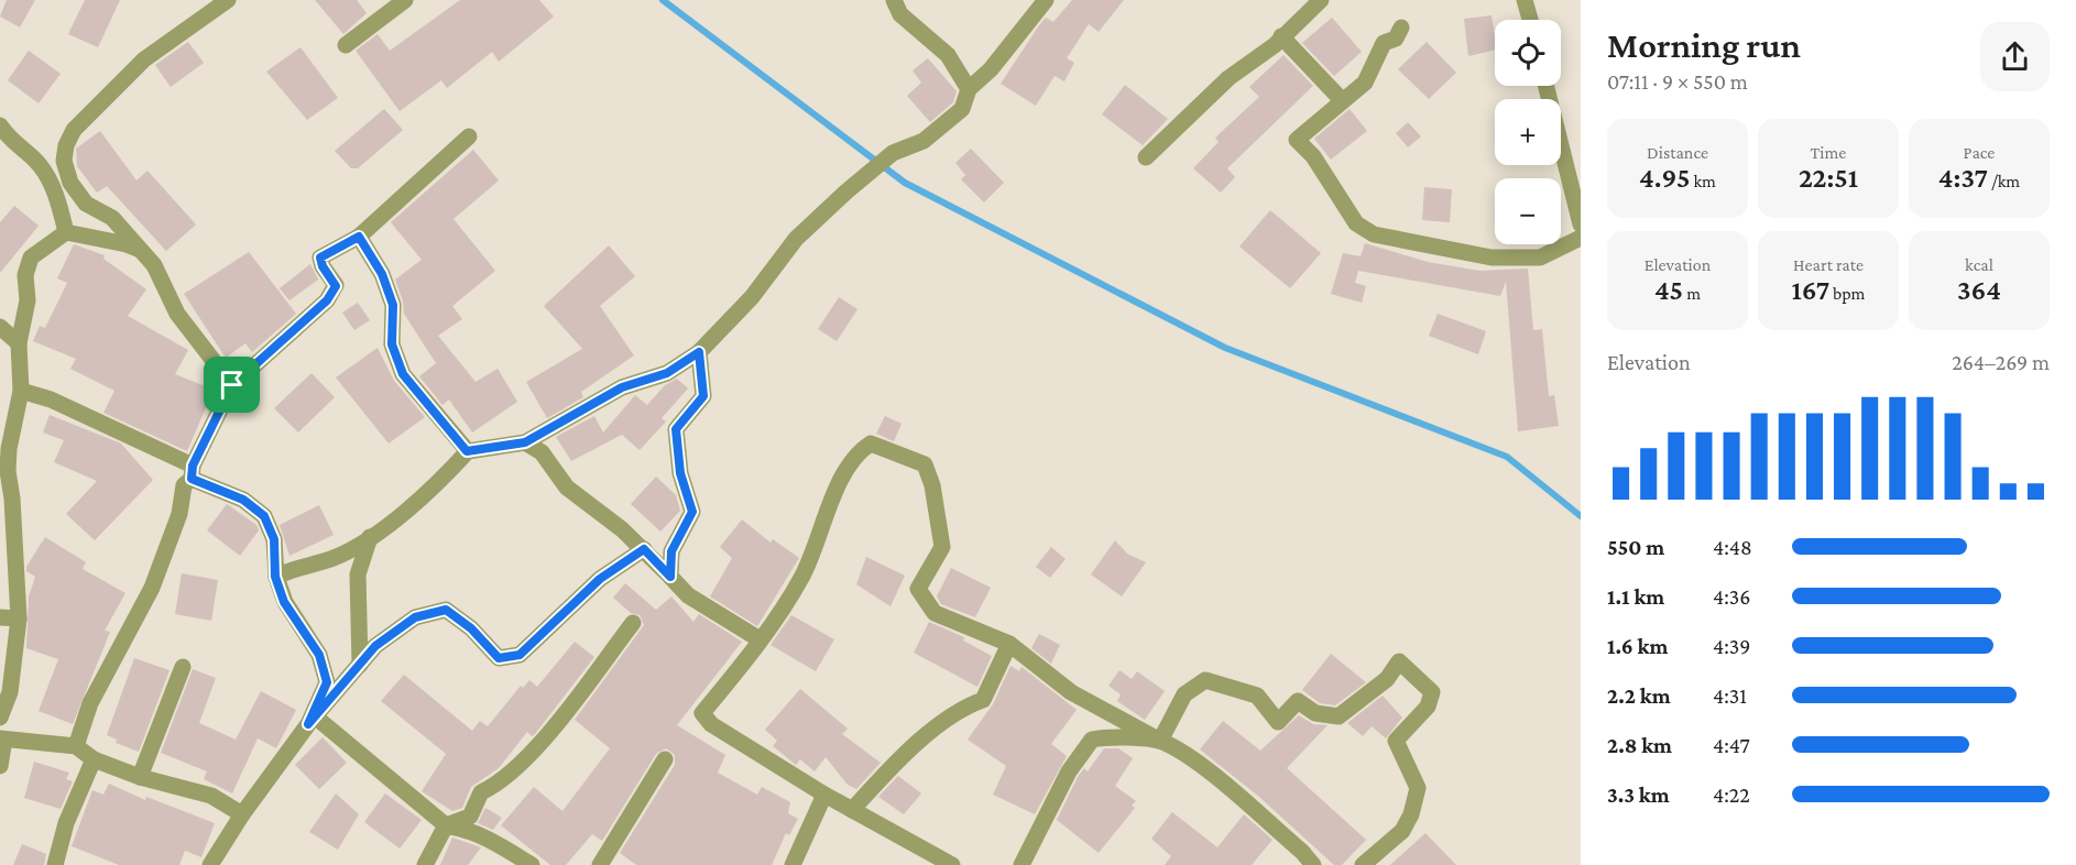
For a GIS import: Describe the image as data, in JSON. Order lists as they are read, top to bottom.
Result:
{
  "page": {
    "heading": ["Morning run", "07:11 · 9 × 550 m"],
    "map_buttons": ["+", "−"],
    "stats": [
      ["Distance", "4.95 km"],
      ["Time", "22:51"],
      ["Pace", "4:37 /km"],
      ["Elevation", "45 m"],
      ["Heart rate", "167 bpm"],
      ["kcal", "364"]
    ],
    "chart": ["Elevation", "264–269 m"],
    "list": [
      {
        "name": "550 m",
        "note": "4:48"
      },
      {
        "name": "1.1 km",
        "note": "4:36"
      },
      {
        "name": "1.6 km",
        "note": "4:39"
      },
      {
        "name": "2.2 km",
        "note": "4:31"
      },
      {
        "name": "2.8 km",
        "note": "4:47"
      },
      {
        "name": "3.3 km",
        "note": "4:22"
      }
    ]
  }
}
